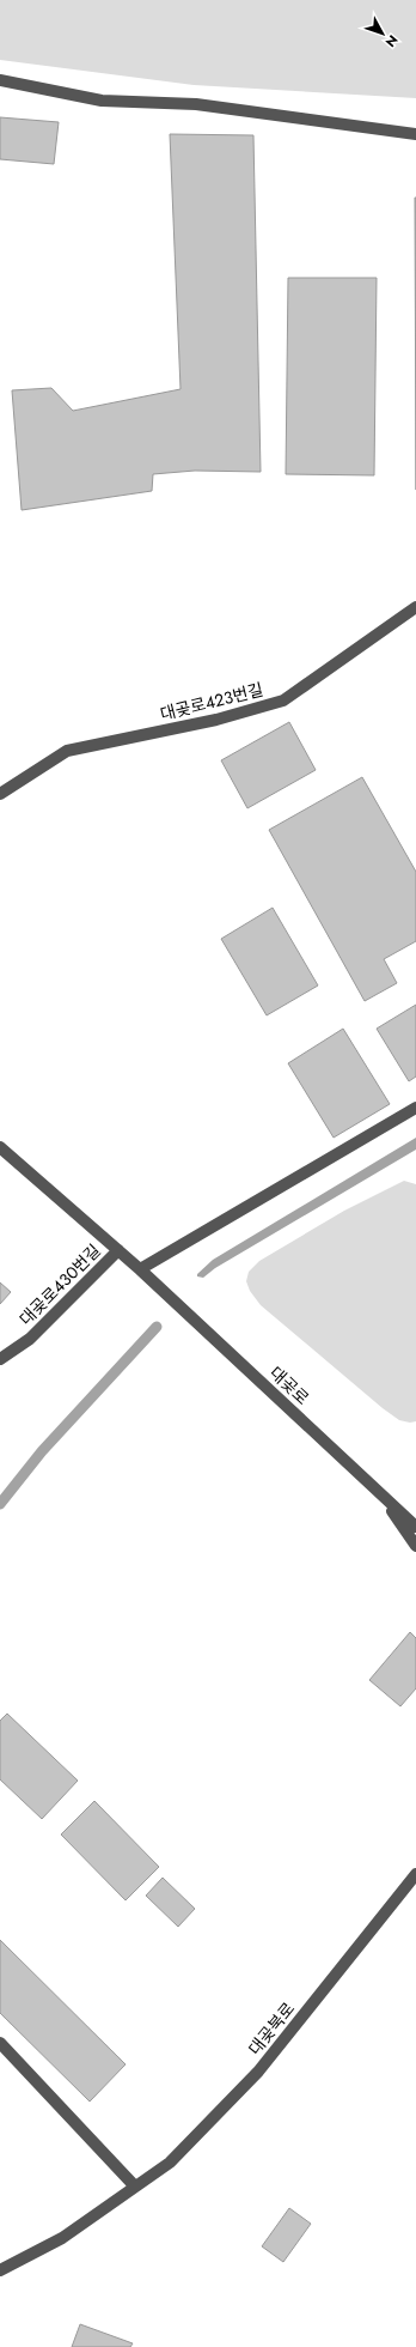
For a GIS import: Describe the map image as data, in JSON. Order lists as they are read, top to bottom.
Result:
{
  "streets": {
    "street": [
      "대곶로423번길",
      "대곶로430번길",
      "대곶로",
      "대곶북로"
    ]
  },
  "crossings": [
    ["대곶로430번길", "대곶로"]
  ],
  "north": "bottom right"
}
